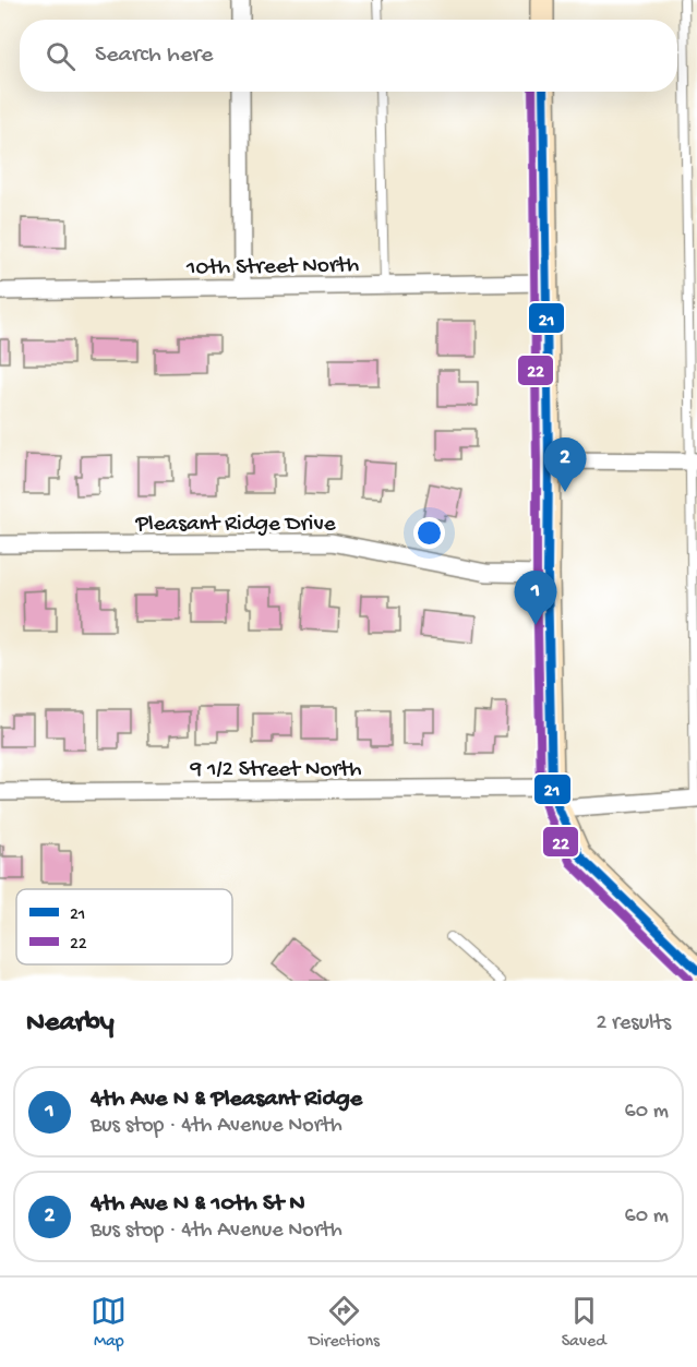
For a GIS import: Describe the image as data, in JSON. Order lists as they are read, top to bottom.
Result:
{
  "streets": {
    "street": ["10th Street North", "Pleasant Ridge Drive", "9 1/2 Street North"]
  },
  "lines": ["transit line 21", "transit line 22"],
  "legend": ["21", "22"],
  "page": {
    "search": "Search here",
    "pins": ["2", "1"],
    "heading": ["Nearby", "2 results"],
    "list": [
      {
        "mark": "1",
        "name": "4th Ave N & Pleasant Ridge",
        "note": "Bus stop · 4th Avenue North",
        "value": "60 m"
      },
      {
        "mark": "2",
        "name": "4th Ave N & 10th St N",
        "note": "Bus stop · 4th Avenue North",
        "value": "60 m"
      }
    ],
    "nav": ["Map", "Directions", "Saved"]
  }
}
